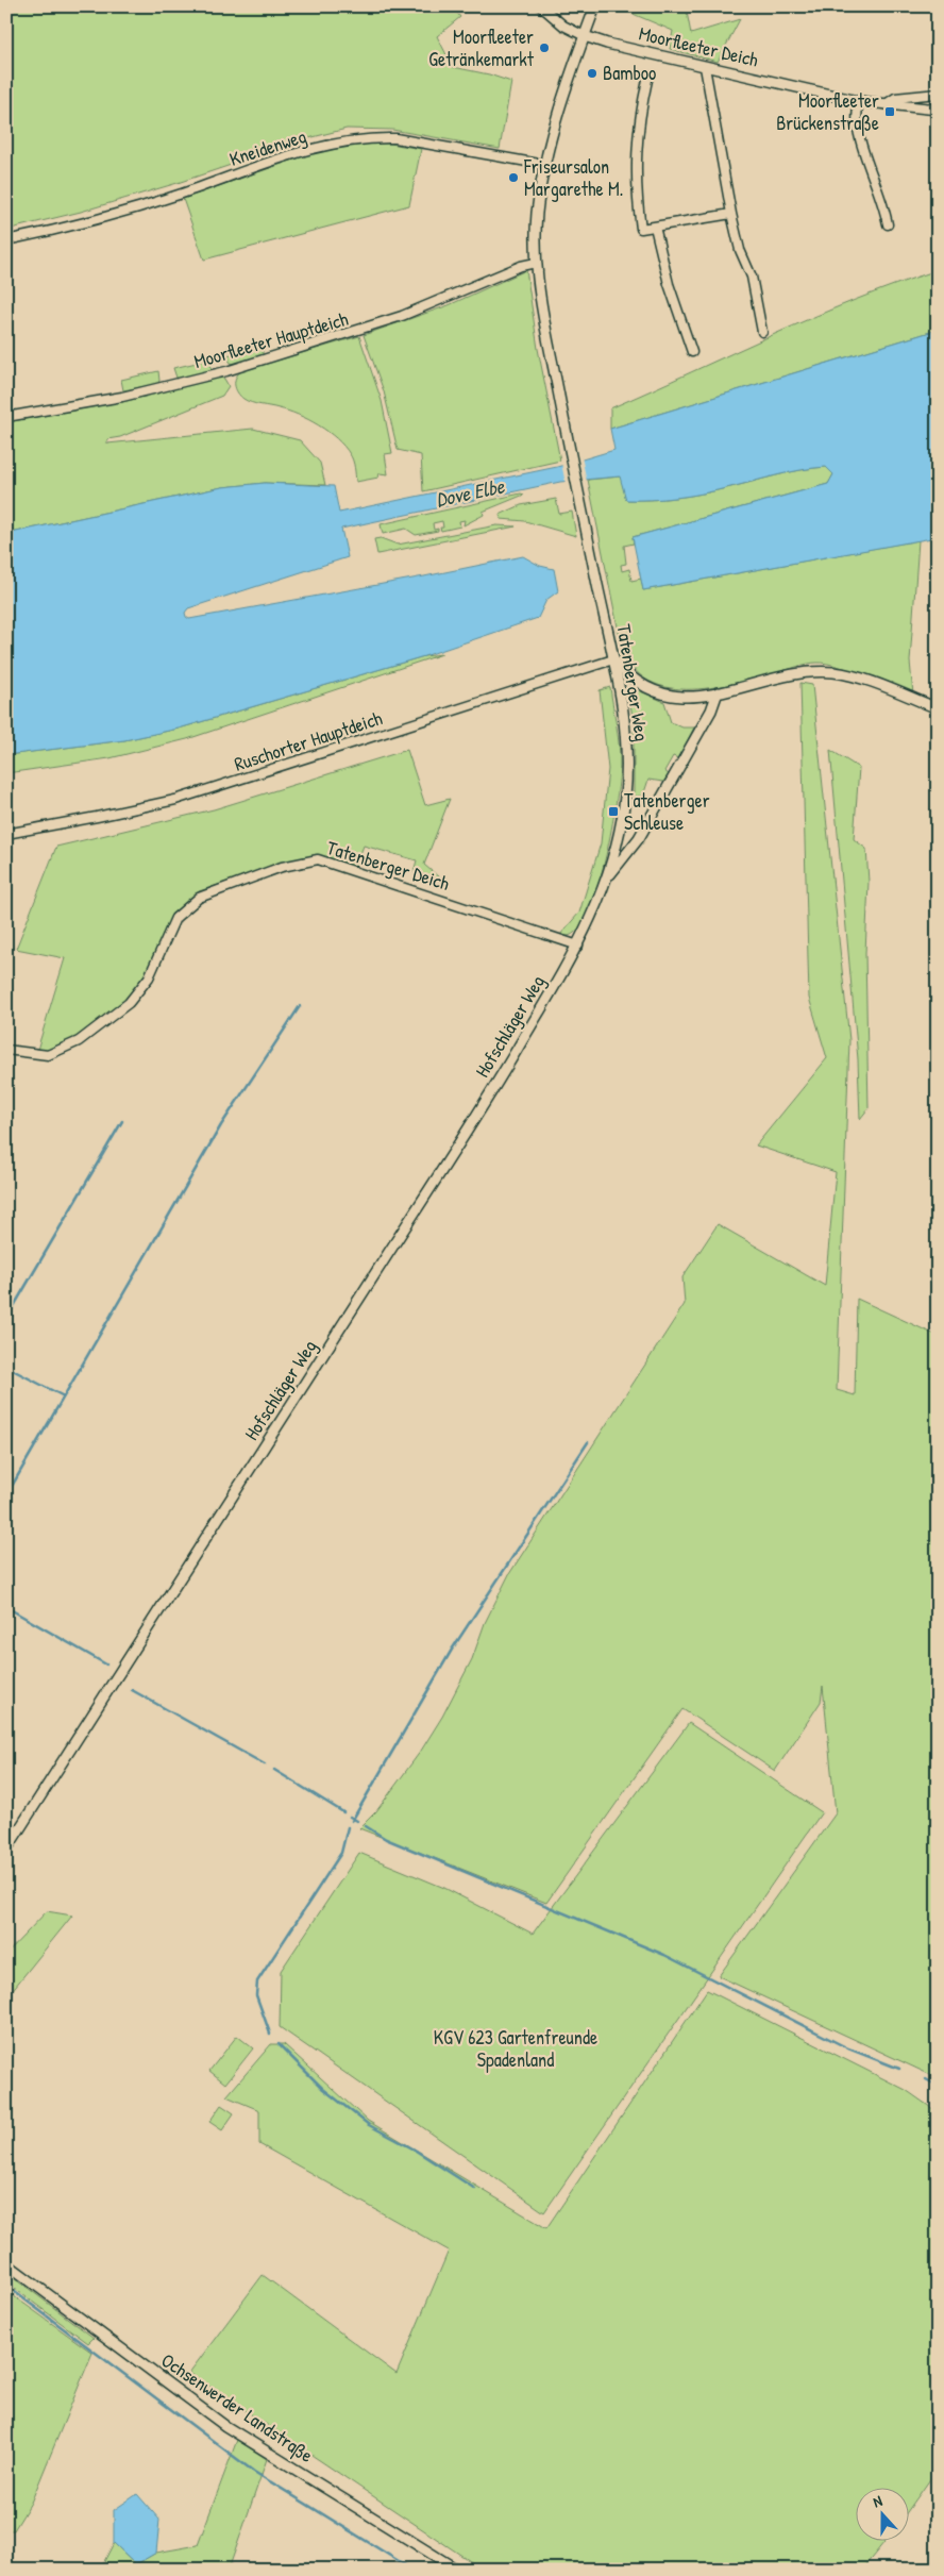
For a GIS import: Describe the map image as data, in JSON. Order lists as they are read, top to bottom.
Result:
{
  "streets": {
    "street": [
      "Moorfleeter Deich",
      "Kneidenweg",
      "Moorfleeter Hauptdeich",
      "Tatenberger Weg",
      "Ruschorter Hauptdeich",
      "Tatenberger Deich",
      "Hofschläger Weg",
      "Ochsenwerder Landstraße"
    ]
  },
  "crossings": [
    ["Moorfleeter Hauptdeich", "Tatenberger Weg"],
    ["Tatenberger Weg", "Ruschorter Hauptdeich"],
    ["Tatenberger Weg", "Tatenberger Deich"],
    ["Tatenberger Weg", "Hofschläger Weg"],
    ["Tatenberger Deich", "Hofschläger Weg"]
  ],
  "water": ["Dove Elbe"],
  "parks": ["KGV 623 Gartenfreunde Spadenland"],
  "places": {
    "other": ["Moorfleeter Getränkemarkt", "Bamboo", "Friseursalon Margarethe M."],
    "transit": ["Moorfleeter Brückenstraße", "Tatenberger Schleuse"]
  },
  "north": "top"
}
